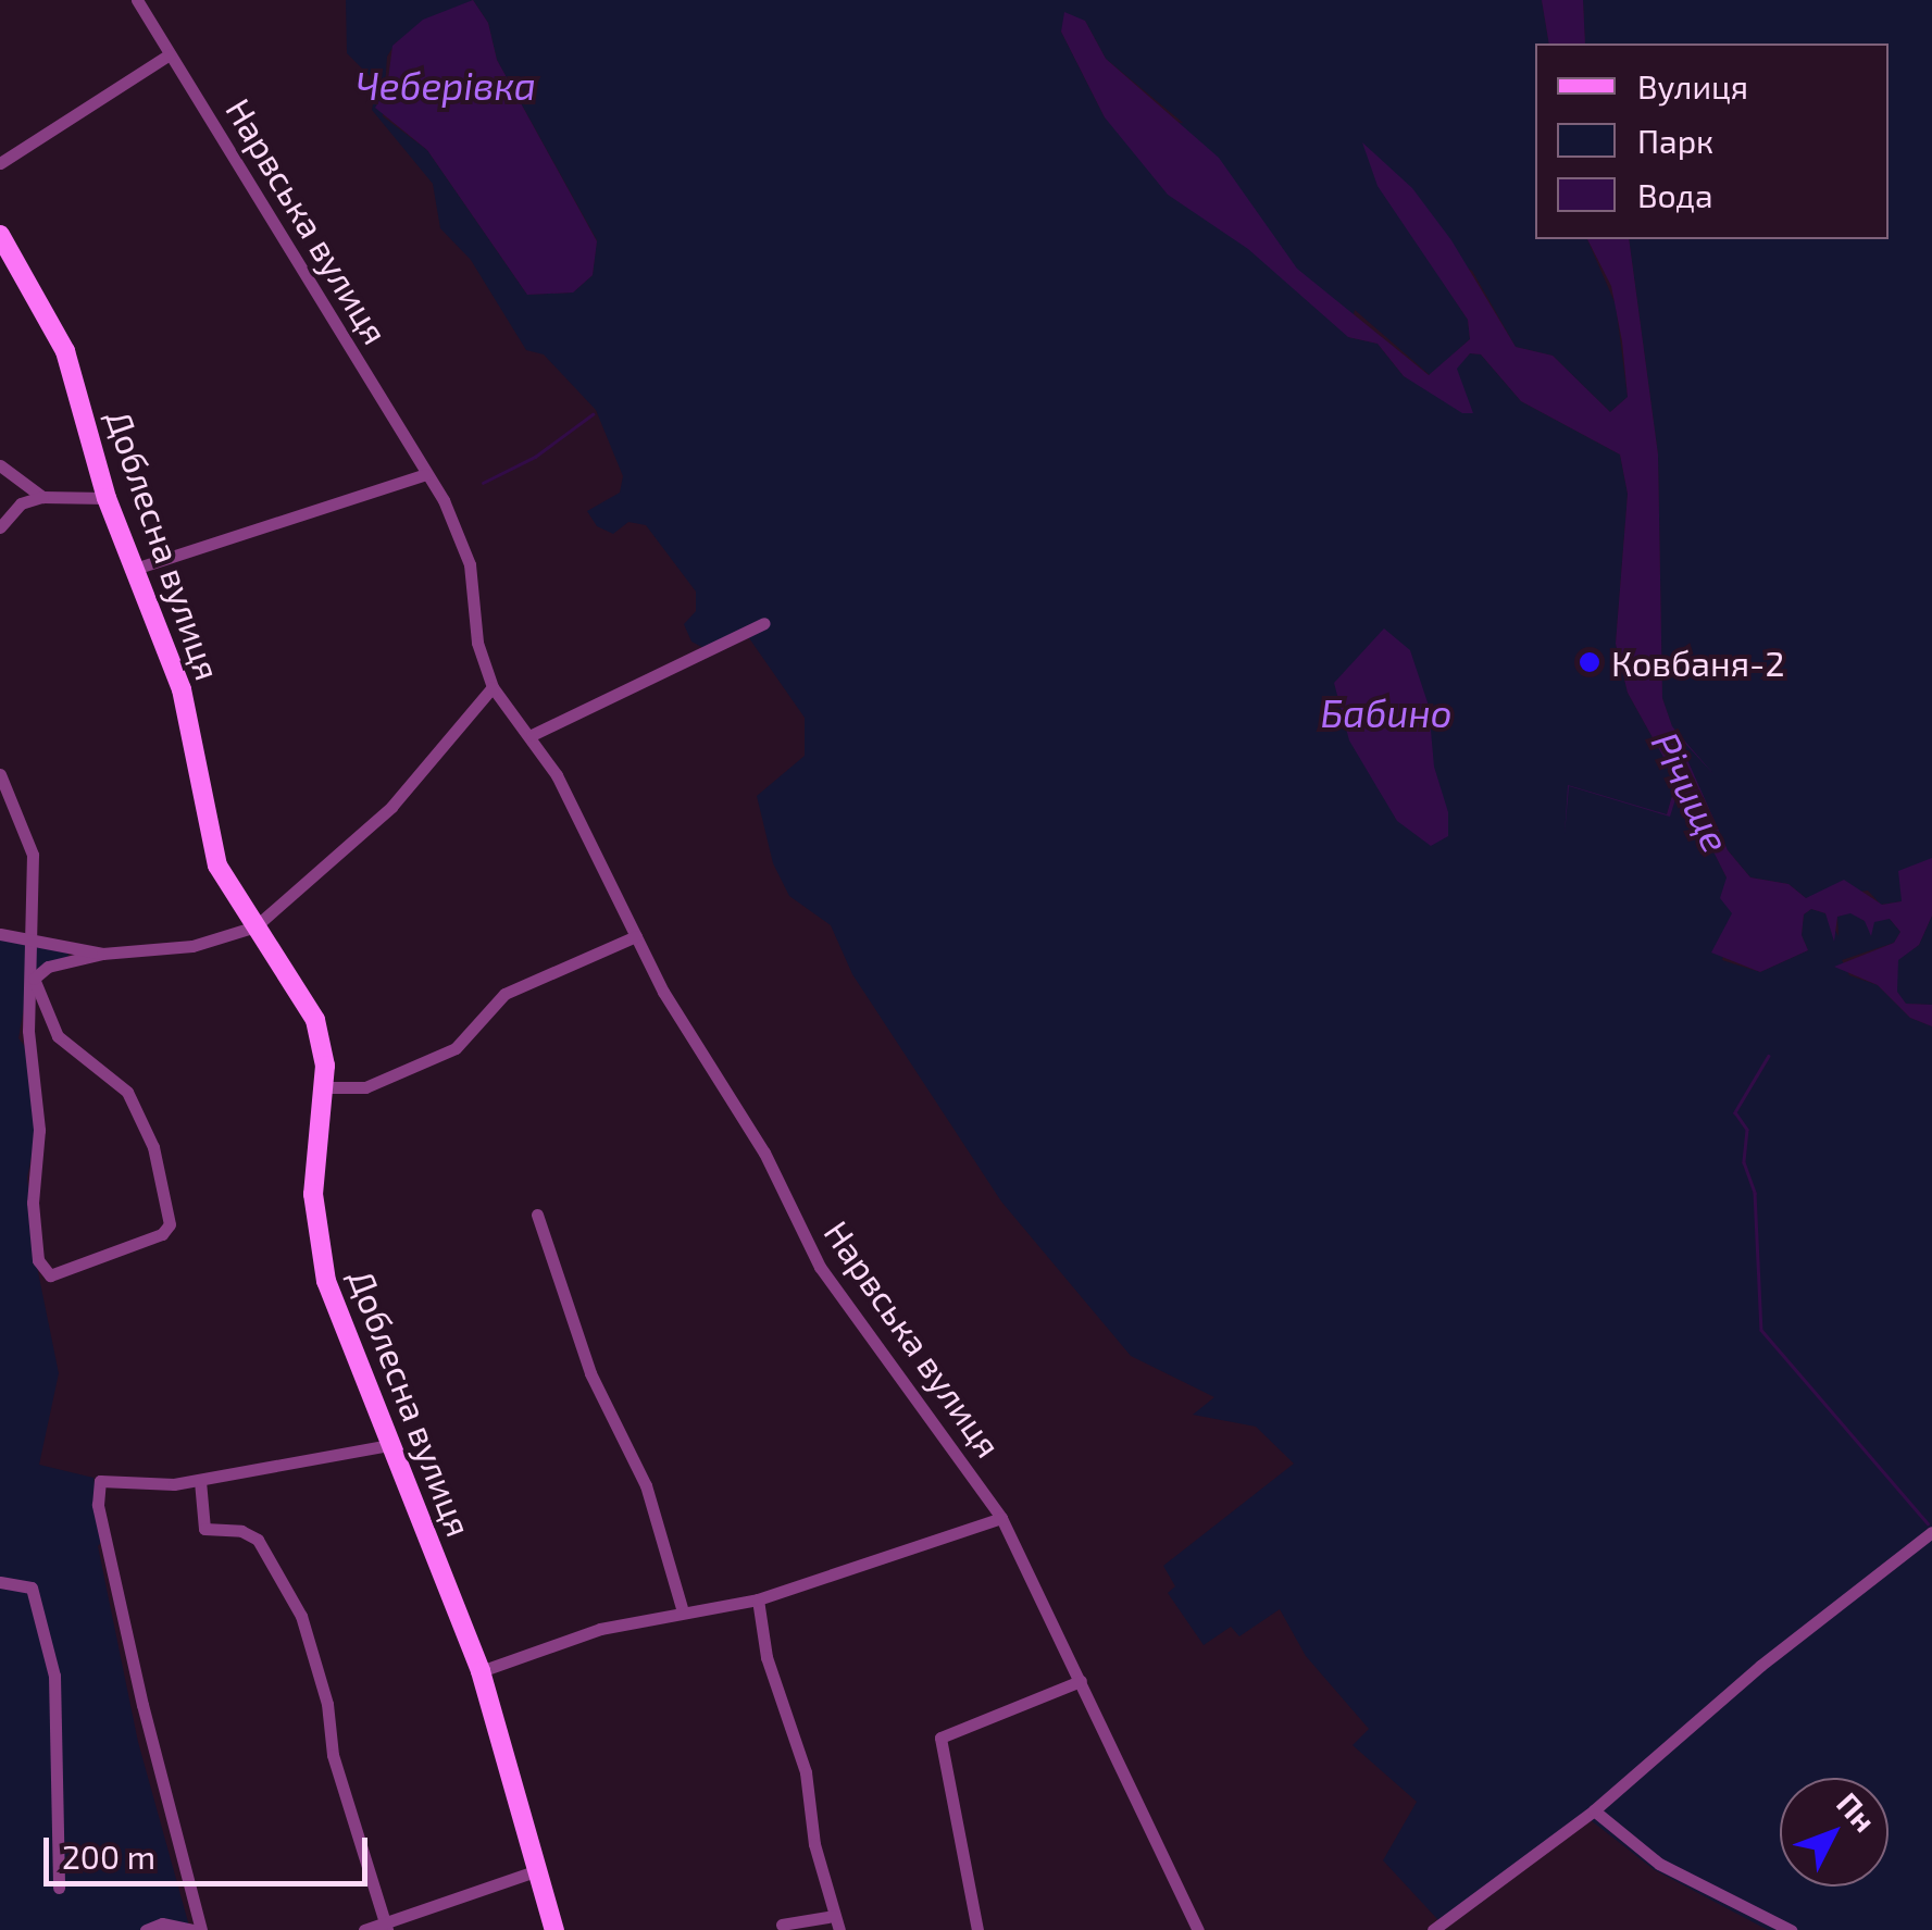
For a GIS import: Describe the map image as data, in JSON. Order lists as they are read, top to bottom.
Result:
{
  "streets": {
    "street": ["Нарвська вулиця", "Доблесна вулиця"]
  },
  "water": ["Чеберівка", "Бабино", "Річище"],
  "places": ["Ковбаня-2"],
  "legend": ["Вулиця", "Парк", "Вода"],
  "scale_bar": "200 m",
  "north": "top right"
}
